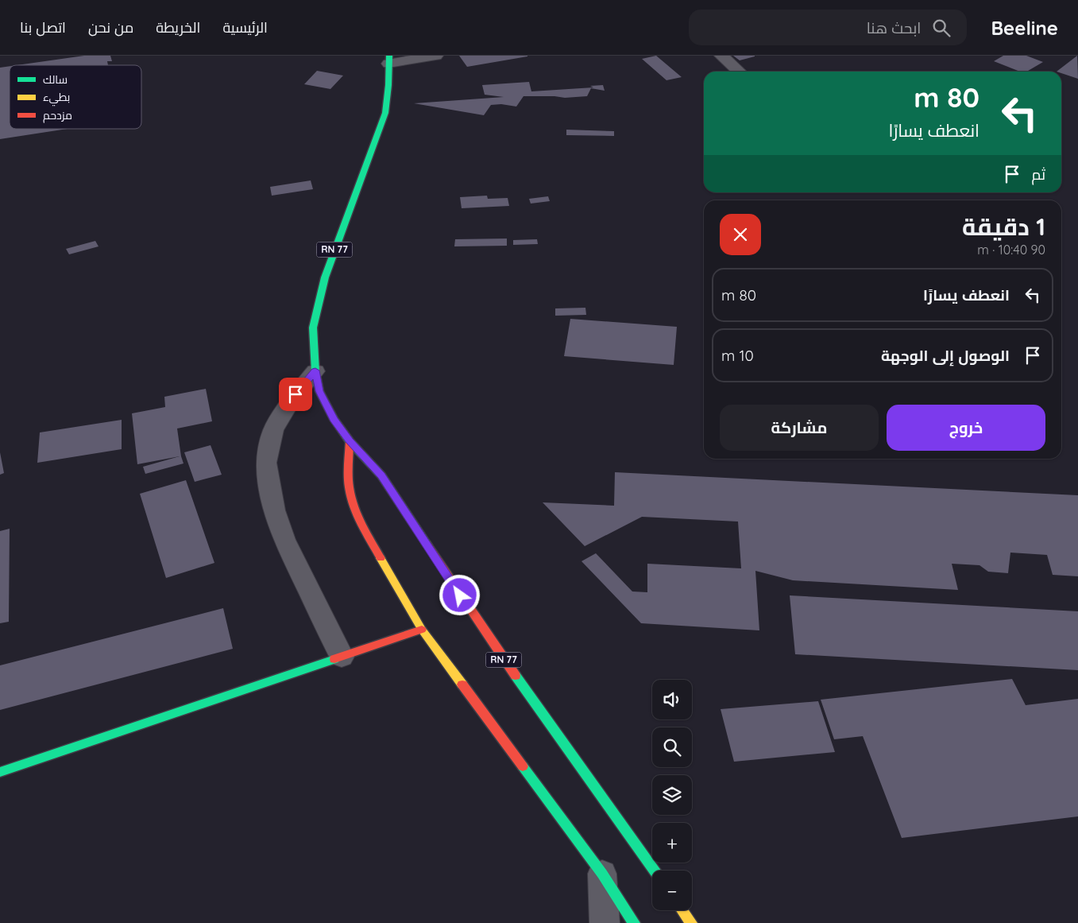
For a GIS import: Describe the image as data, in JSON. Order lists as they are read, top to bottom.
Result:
{
  "streets": {
    "main road": ["RN 77"]
  },
  "legend": ["سالك", "بطيء", "مزدحم"],
  "page": {
    "header": "Beeline",
    "search": "ابحث هنا",
    "nav": [
      "الرئيسية",
      "الخريطة",
      "من نحن",
      "اتصل بنا"
    ],
    "turn": ["80 m", "انعطف يسارًا"],
    "then": "ثم",
    "heading": ["1 دقيقة", "90 m · 10:40"],
    "list": [
      {
        "name": "انعطف يسارًا",
        "value": "80 m"
      },
      {
        "name": "الوصول إلى الوجهة",
        "value": "10 m"
      }
    ],
    "buttons": ["خروج", "مشاركة"],
    "map_buttons": ["+", "−"]
  }
}
